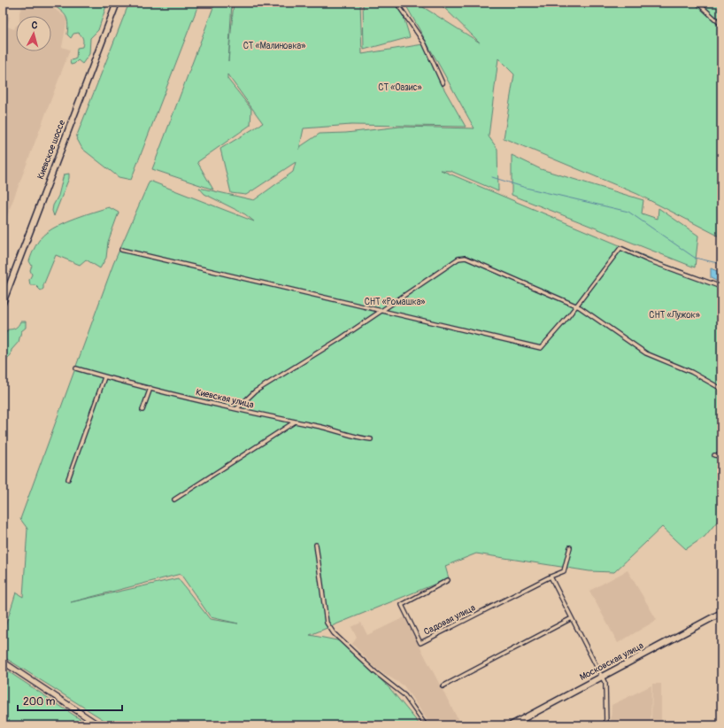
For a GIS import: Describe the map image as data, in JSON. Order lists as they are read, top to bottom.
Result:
{
  "streets": {
    "highway": ["Киевское шоссе", "Московская улица"],
    "street": ["Киевская улица", "Садовая улица"]
  },
  "parks": [
    "СТ «Малиновка»",
    "СТ «Оазис»",
    "СНТ «Ромашка»",
    "СНТ «Лужок»"
  ],
  "scale_bar": "200 m",
  "north": "top"
}
